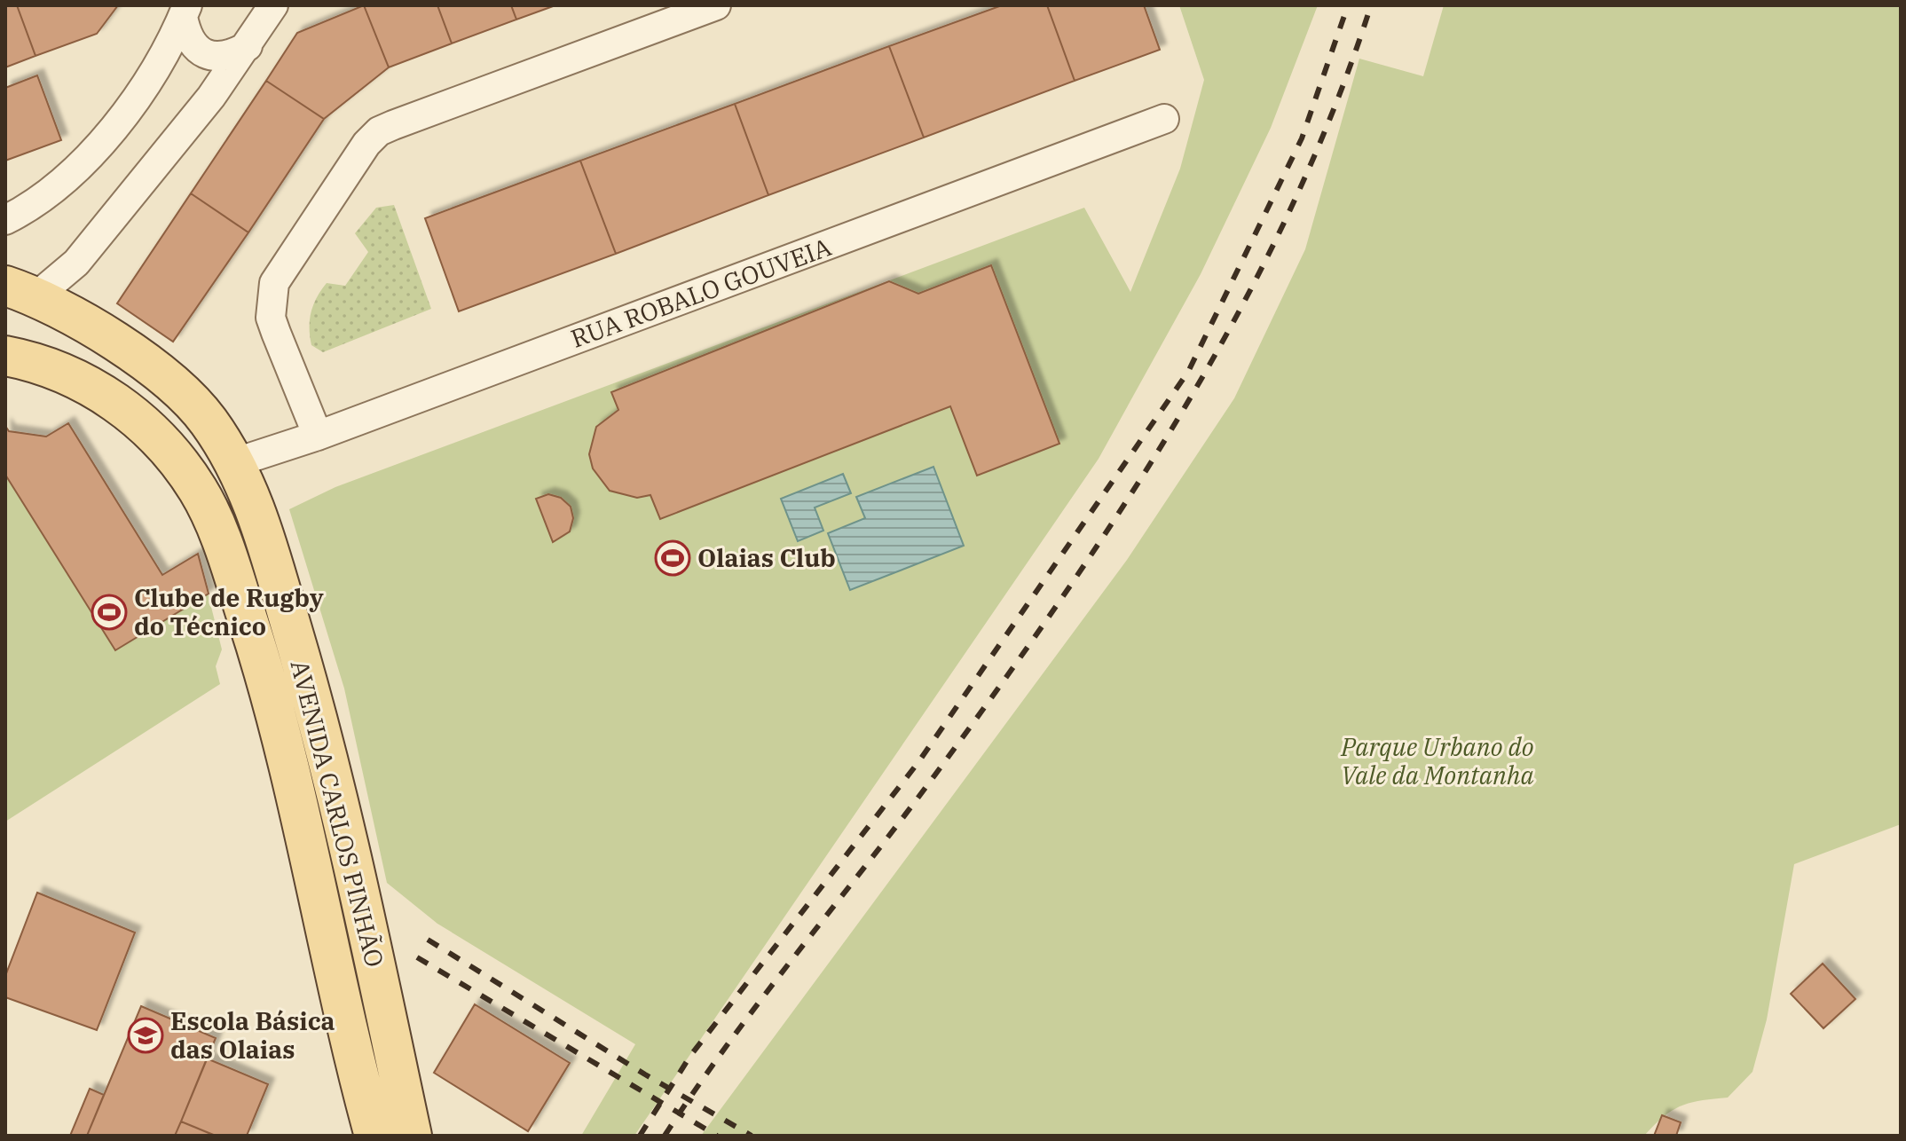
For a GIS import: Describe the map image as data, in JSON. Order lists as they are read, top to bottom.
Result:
{
  "streets": {
    "main road": ["AVENIDA CARLOS PINHÃO"],
    "street": ["RUA ROBALO GOUVEIA"]
  },
  "crossings": [
    ["RUA ROBALO GOUVEIA", "AVENIDA CARLOS PINHÃO"]
  ],
  "parks": ["Parque Urbano do Vale da Montanha"],
  "places": {
    "sports": ["Olaias Club", "Clube de Rugby do Técnico"],
    "school or university": ["Escola Básica das Olaias"]
  }
}
